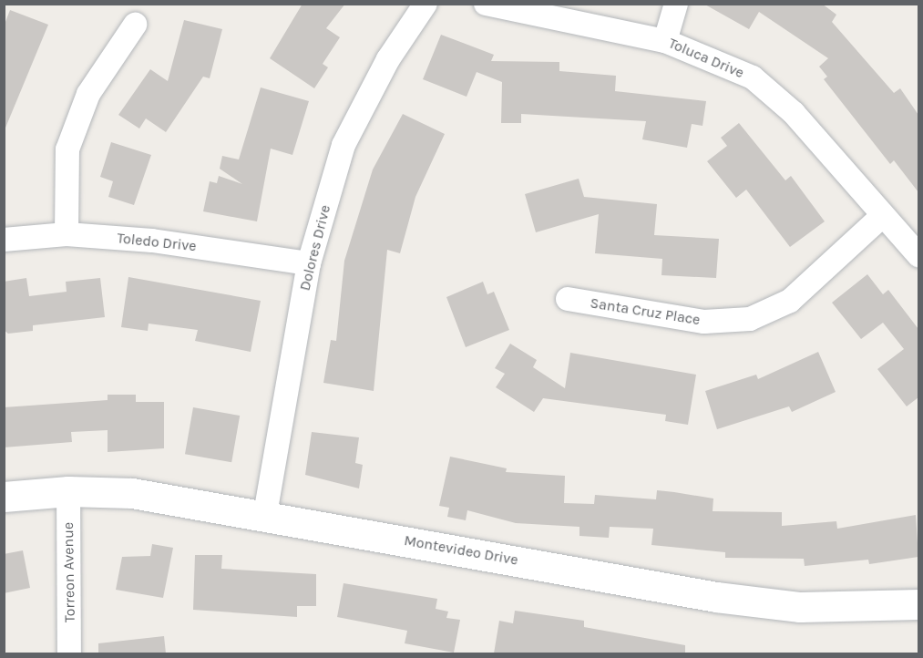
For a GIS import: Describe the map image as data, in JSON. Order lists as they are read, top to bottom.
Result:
{
  "streets": {
    "street": [
      "Toluca Drive",
      "Toledo Drive",
      "Dolores Drive",
      "Santa Cruz Place",
      "Montevideo Drive",
      "Torreon Avenue"
    ]
  },
  "crossings": [
    ["Toluca Drive", "Santa Cruz Place"],
    ["Toledo Drive", "Dolores Drive"],
    ["Dolores Drive", "Montevideo Drive"],
    ["Montevideo Drive", "Torreon Avenue"]
  ]
}
